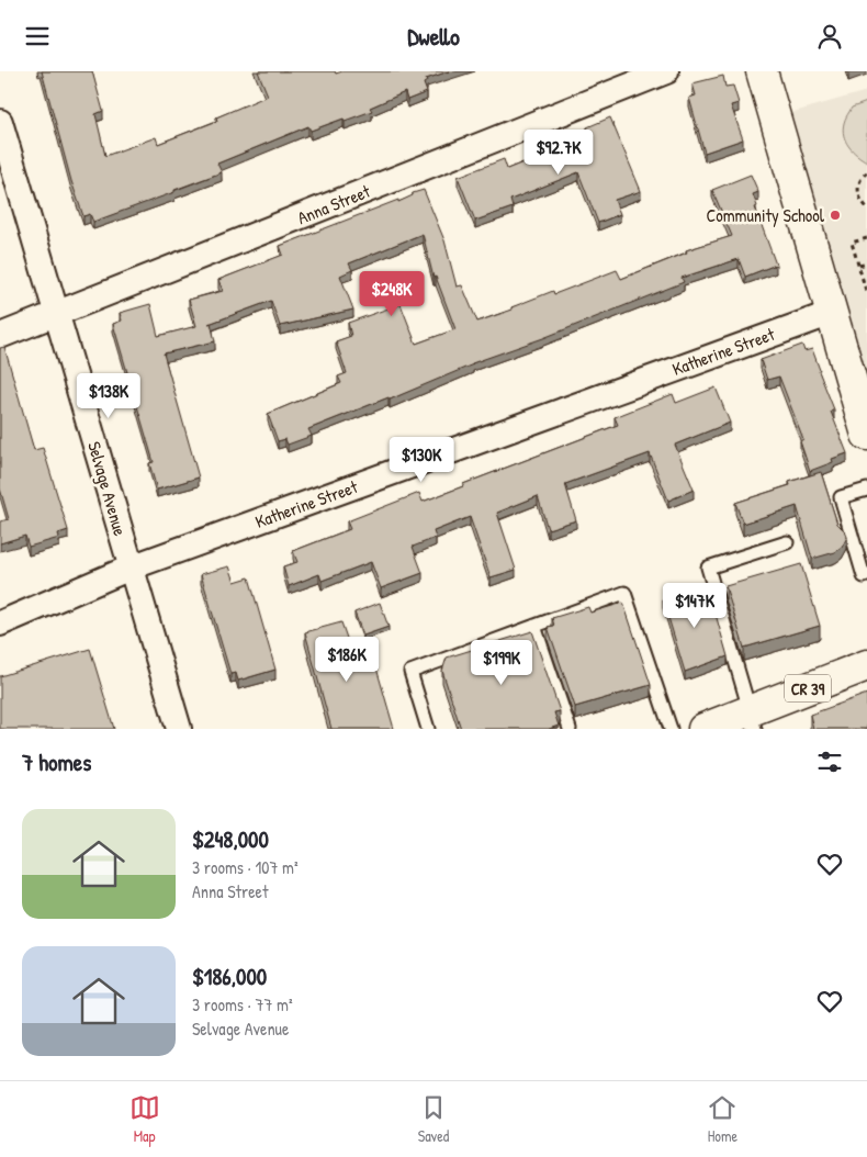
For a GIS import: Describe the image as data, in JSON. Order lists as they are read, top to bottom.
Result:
{
  "streets": {
    "street": [
      "Anna Street",
      "Katherine Street",
      "Selvage Avenue",
      "CR 39"
    ]
  },
  "crossings": [
    ["Anna Street", "Selvage Avenue"],
    ["Katherine Street", "Selvage Avenue"]
  ],
  "places": ["Community School"],
  "page": {
    "header": "Dwello",
    "price": [
      "$92.7K",
      "$248K",
      "$138K",
      "$130K",
      "$147K",
      "$186K",
      "$199K"
    ],
    "heading": "7 homes",
    "list": [
      {
        "name": "$248,000",
        "note": "3 rooms · 107 m² · Anna Street"
      },
      {
        "name": "$186,000",
        "note": "3 rooms · 77 m² · Selvage Avenue"
      }
    ],
    "tabs": ["Map", "Saved", "Home"]
  }
}
